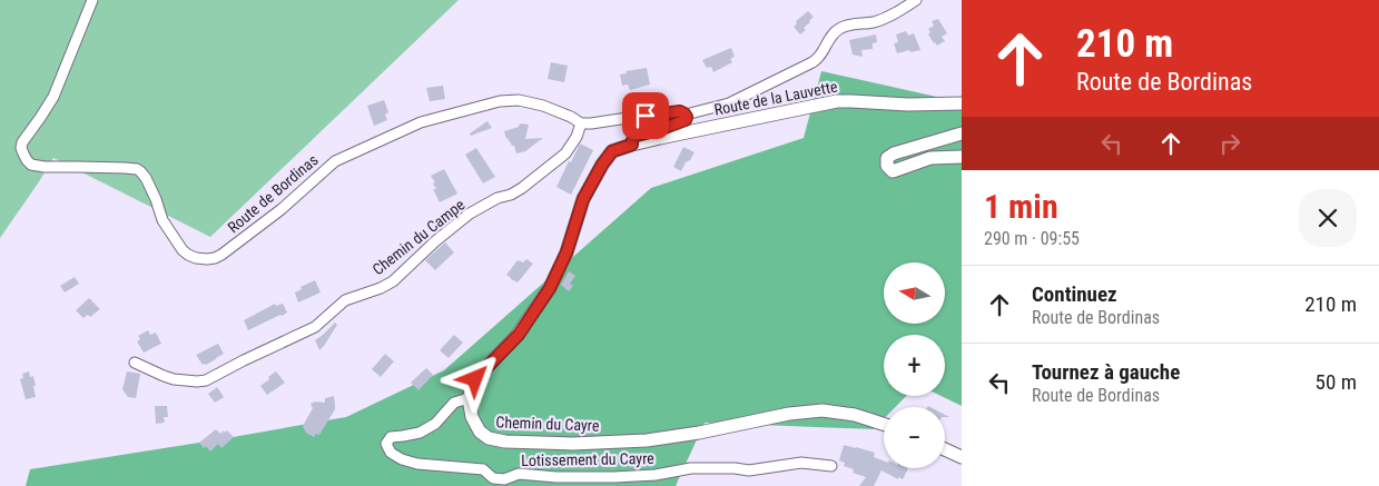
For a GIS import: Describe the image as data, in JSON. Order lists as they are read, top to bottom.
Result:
{
  "streets": {
    "street": [
      "Route de la Lauvette",
      "Route de Bordinas",
      "Chemin du Campe",
      "Chemin du Cayre",
      "Lotissement du Cayre"
    ]
  },
  "crossings": [
    ["Route de Bordinas", "Chemin du Campe"],
    ["Chemin du Cayre", "Lotissement du Cayre"]
  ],
  "north": "left",
  "page": {
    "turn": ["210 m", "Route de Bordinas"],
    "heading": ["1 min", "290 m · 09:55"],
    "map_buttons": ["+", "−"],
    "list": [
      {
        "name": "Continuez",
        "note": "Route de Bordinas",
        "value": "210 m"
      },
      {
        "name": "Tournez à gauche",
        "note": "Route de Bordinas",
        "value": "50 m"
      }
    ]
  }
}
